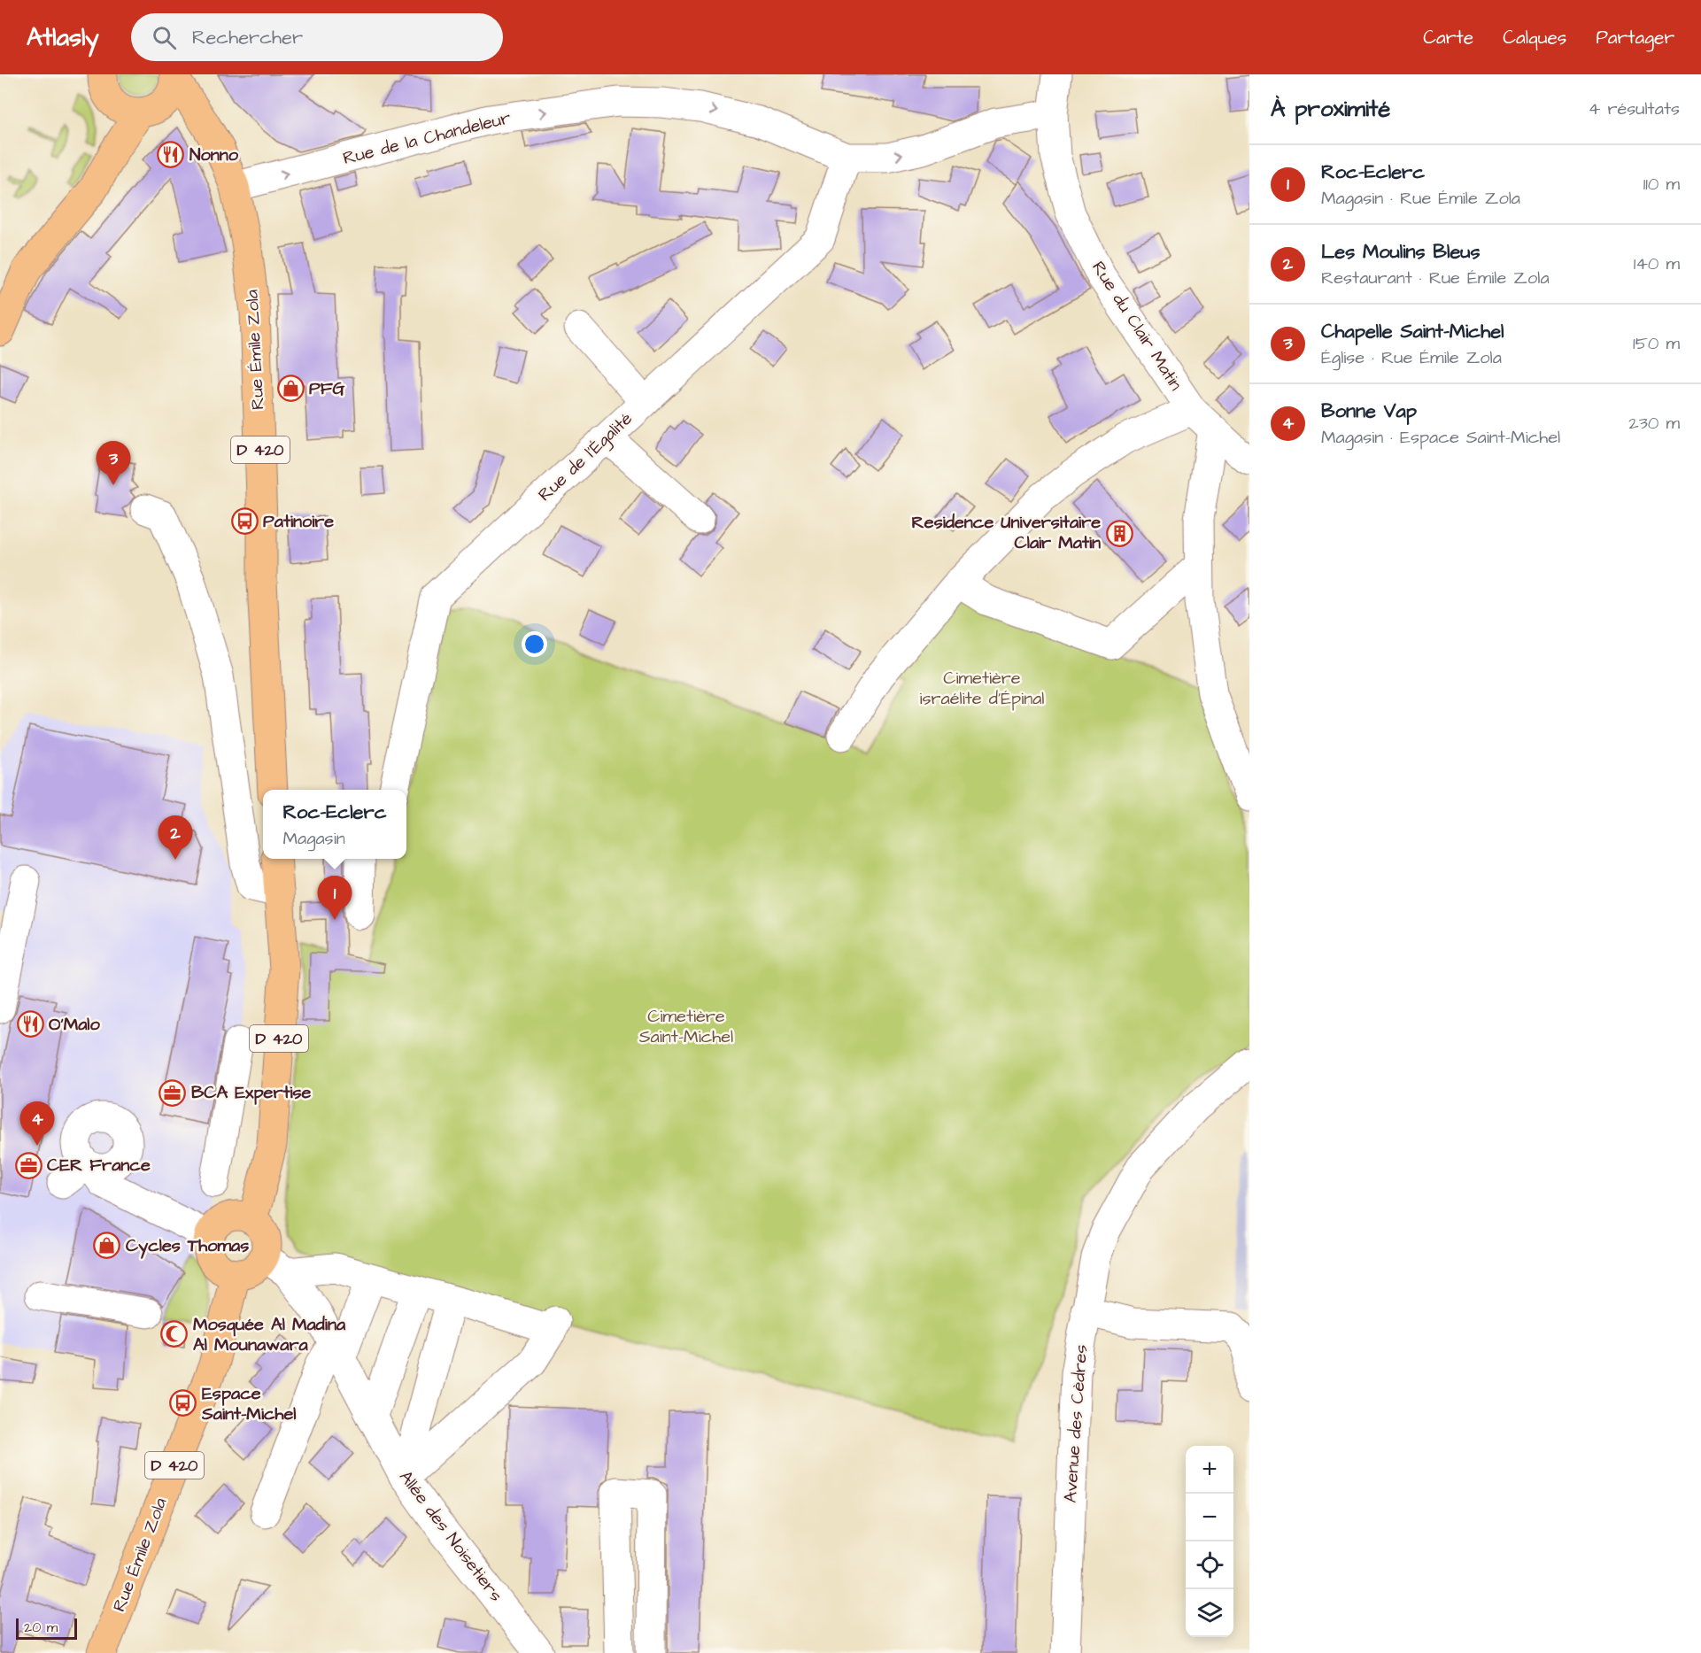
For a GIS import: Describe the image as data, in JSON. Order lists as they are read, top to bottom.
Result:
{
  "streets": {
    "main road": ["Rue Émile Zola", "D 420"],
    "street": [
      "Rue de la Chandeleur",
      "Rue du Clair Matin",
      "Rue de l'Égalité",
      "Avenue des Cèdres",
      "Allée des Noisetiers"
    ]
  },
  "crossings": [
    ["Rue de la Chandeleur", "Rue du Clair Matin"],
    ["Rue de la Chandeleur", "Rue Émile Zola"],
    ["Rue de la Chandeleur", "Rue de l'Égalité"],
    ["Rue Émile Zola", "D 420"],
    ["Rue Émile Zola", "Allée des Noisetiers"],
    ["D 420", "Allée des Noisetiers"]
  ],
  "one_way": ["Rue de la Chandeleur"],
  "parks": ["Cimetière israélite d'Épinal", "Cimetière Saint-Michel"],
  "places": {
    "restaurant": ["Nonno", "O'Malo"],
    "shop": ["PFG", "Cycles Thomas"],
    "bus stop": ["Patinoire", "Espace Saint-Michel"],
    "building": ["Residence Universitaire Clair Matin"],
    "office": ["BCA Expertise", "CER France"],
    "mosque": ["Mosquée Al Madina Al Mounawara"]
  },
  "scale_bar": "20 m",
  "page": {
    "header": "Atlasly",
    "search": "Rechercher",
    "nav": ["Carte", "Calques", "Partager"],
    "heading": ["À proximité", "4 résultats"],
    "list": [
      {
        "mark": "1",
        "name": "Roc-Eclerc",
        "note": "Magasin · Rue Émile Zola",
        "value": "110 m"
      },
      {
        "mark": "2",
        "name": "Les Moulins Bleus",
        "note": "Restaurant · Rue Émile Zola",
        "value": "140 m"
      },
      {
        "mark": "3",
        "name": "Chapelle Saint-Michel",
        "note": "Église · Rue Émile Zola",
        "value": "150 m"
      },
      {
        "mark": "4",
        "name": "Bonne Vap",
        "note": "Magasin · Espace Saint-Michel",
        "value": "230 m"
      }
    ],
    "pins": [
      "3",
      "2",
      "1",
      "4"
    ],
    "popup": ["Roc-Eclerc", "Magasin"],
    "map_buttons": ["+", "−"],
    "scale": "20 m"
  }
}
